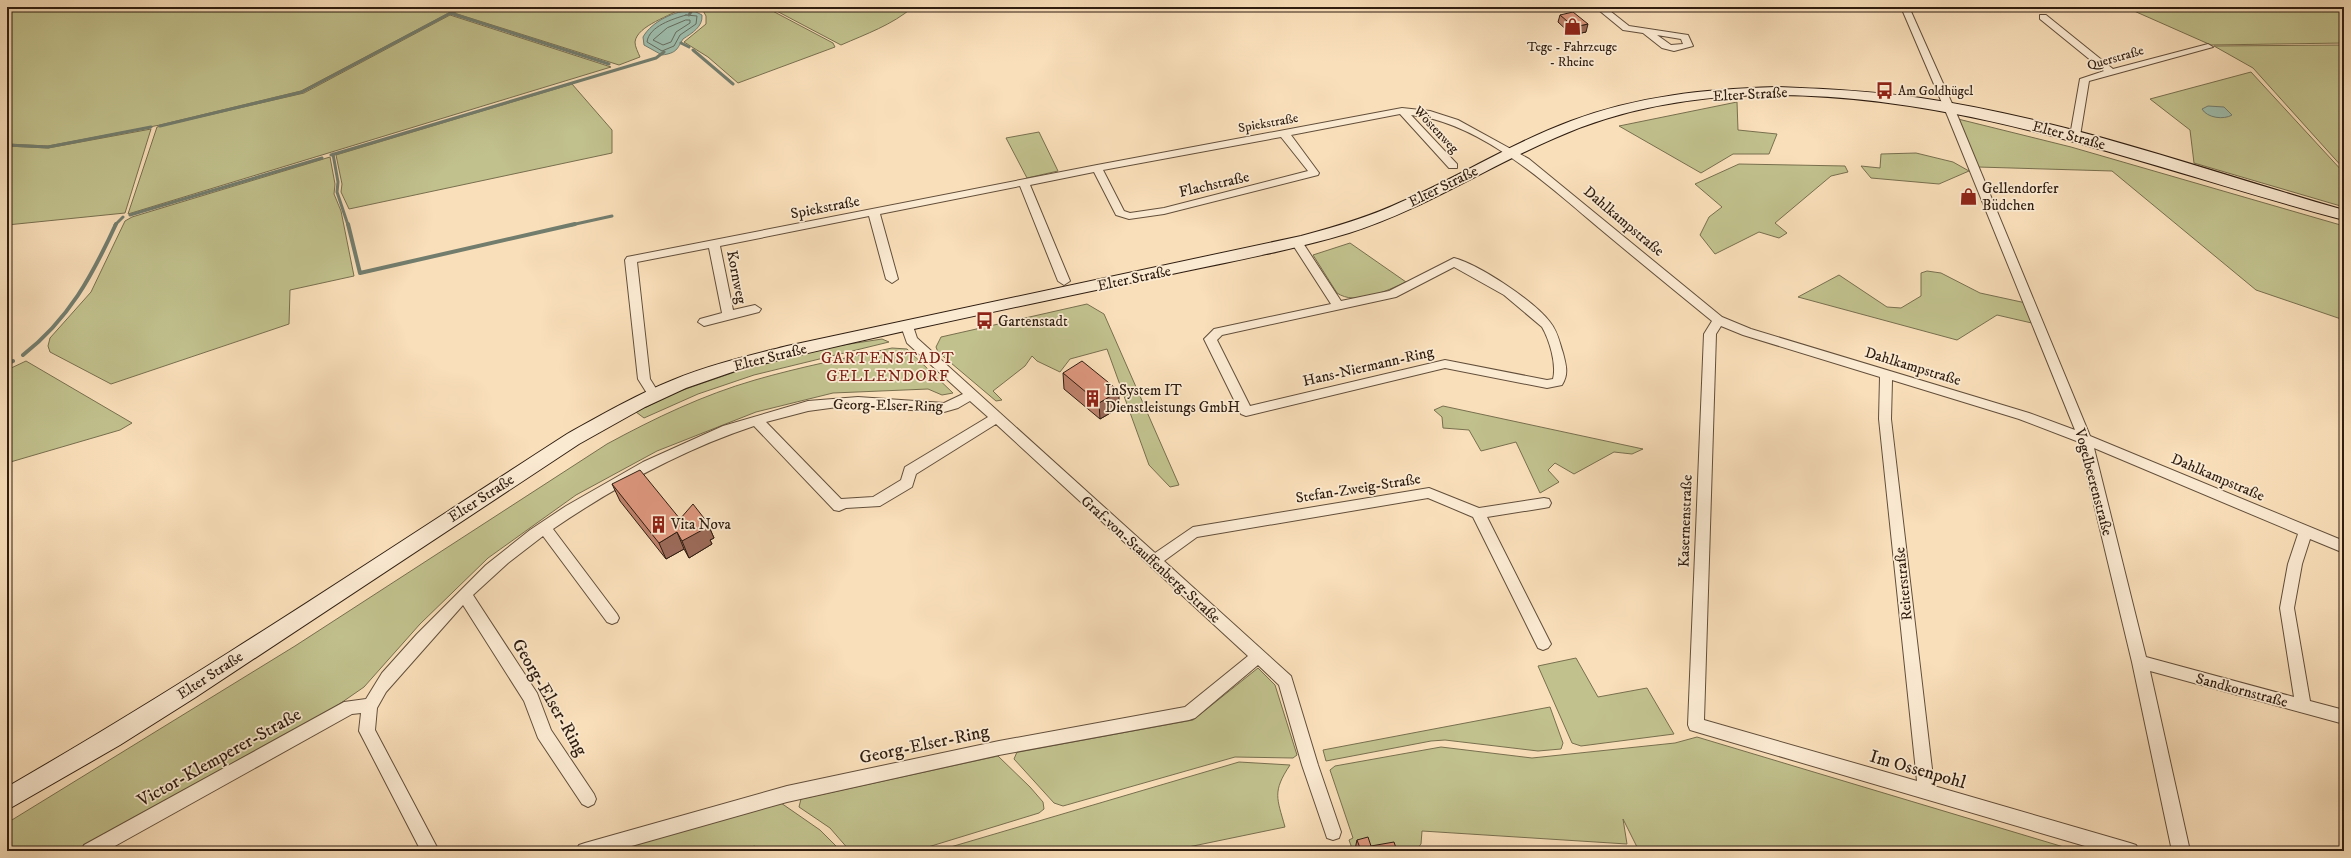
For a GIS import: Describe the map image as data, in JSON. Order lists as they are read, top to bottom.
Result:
{
  "streets": {
    "main road": ["Elter Straße"],
    "street": [
      "Querstraße",
      "Spiekstraße",
      "Wöstenweg",
      "Flachstraße",
      "Dahlkampstraße",
      "Kornweg",
      "Hans-Niermann-Ring",
      "Georg-Elser-Ring",
      "Vogelbeerenstraße",
      "Stefan-Zweig-Straße",
      "Kasernenstraße",
      "Graf-von-Stauffenberg-Straße",
      "Reiterstraße",
      "Sandkornstraße",
      "Victor-Klemperer-Straße",
      "Im Ossenpohl"
    ]
  },
  "crossings": [
    ["Querstraße", "Elter Straße"],
    ["Elter Straße", "Spiekstraße"],
    ["Elter Straße", "Dahlkampstraße"],
    ["Elter Straße", "Vogelbeerenstraße"],
    ["Elter Straße", "Graf-von-Stauffenberg-Straße"],
    ["Spiekstraße", "Wöstenweg"],
    ["Spiekstraße", "Flachstraße"],
    ["Spiekstraße", "Dahlkampstraße"],
    ["Spiekstraße", "Kornweg"],
    ["Dahlkampstraße", "Vogelbeerenstraße"],
    ["Dahlkampstraße", "Kasernenstraße"],
    ["Dahlkampstraße", "Reiterstraße"],
    ["Georg-Elser-Ring", "Graf-von-Stauffenberg-Straße"],
    ["Georg-Elser-Ring", "Victor-Klemperer-Straße"],
    ["Vogelbeerenstraße", "Sandkornstraße"],
    ["Stefan-Zweig-Straße", "Graf-von-Stauffenberg-Straße"],
    ["Kasernenstraße", "Im Ossenpohl"],
    ["Reiterstraße", "Im Ossenpohl"]
  ],
  "districts": ["GARTENSTADT GELLENDORF"],
  "places": {
    "shop": ["Tege - Fahrzeuge - Rheine", "Gellendorfer Büdchen"],
    "bus stop": ["Am Goldhügel", "Gartenstadt"],
    "building": ["InSystem IT Dienstleistungs GmbH", "Vita Nova"]
  }
}
